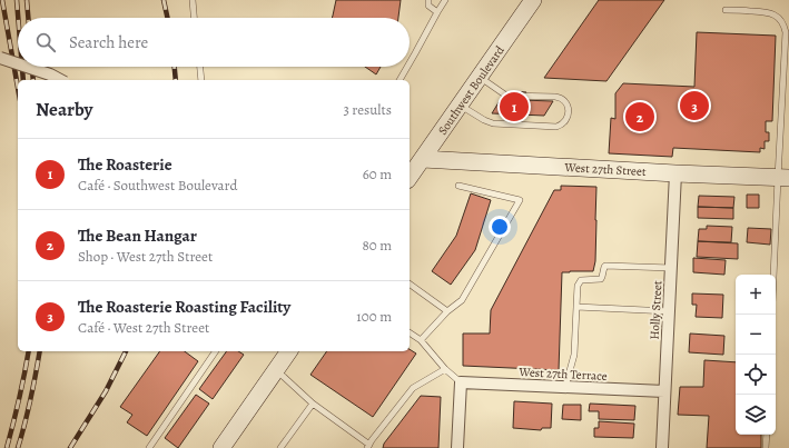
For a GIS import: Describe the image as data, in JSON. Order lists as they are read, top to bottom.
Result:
{
  "streets": {
    "street": [
      "Southwest Boulevard",
      "West 27th Street",
      "Holly Street",
      "West 27th Terrace"
    ]
  },
  "crossings": [
    ["Southwest Boulevard", "West 27th Street"],
    ["West 27th Street", "Holly Street"],
    ["Holly Street", "West 27th Terrace"]
  ],
  "page": {
    "search": "Search here",
    "heading": ["Nearby", "3 results"],
    "pins": ["3", "1", "2"],
    "list": [
      {
        "mark": "1",
        "name": "The Roasterie",
        "note": "Café · Southwest Boulevard",
        "value": "60 m"
      },
      {
        "mark": "2",
        "name": "The Bean Hangar",
        "note": "Shop · West 27th Street",
        "value": "80 m"
      },
      {
        "mark": "3",
        "name": "The Roasterie Roasting Facility",
        "note": "Café · West 27th Street",
        "value": "100 m"
      }
    ],
    "map_buttons": ["+", "−"]
  }
}
